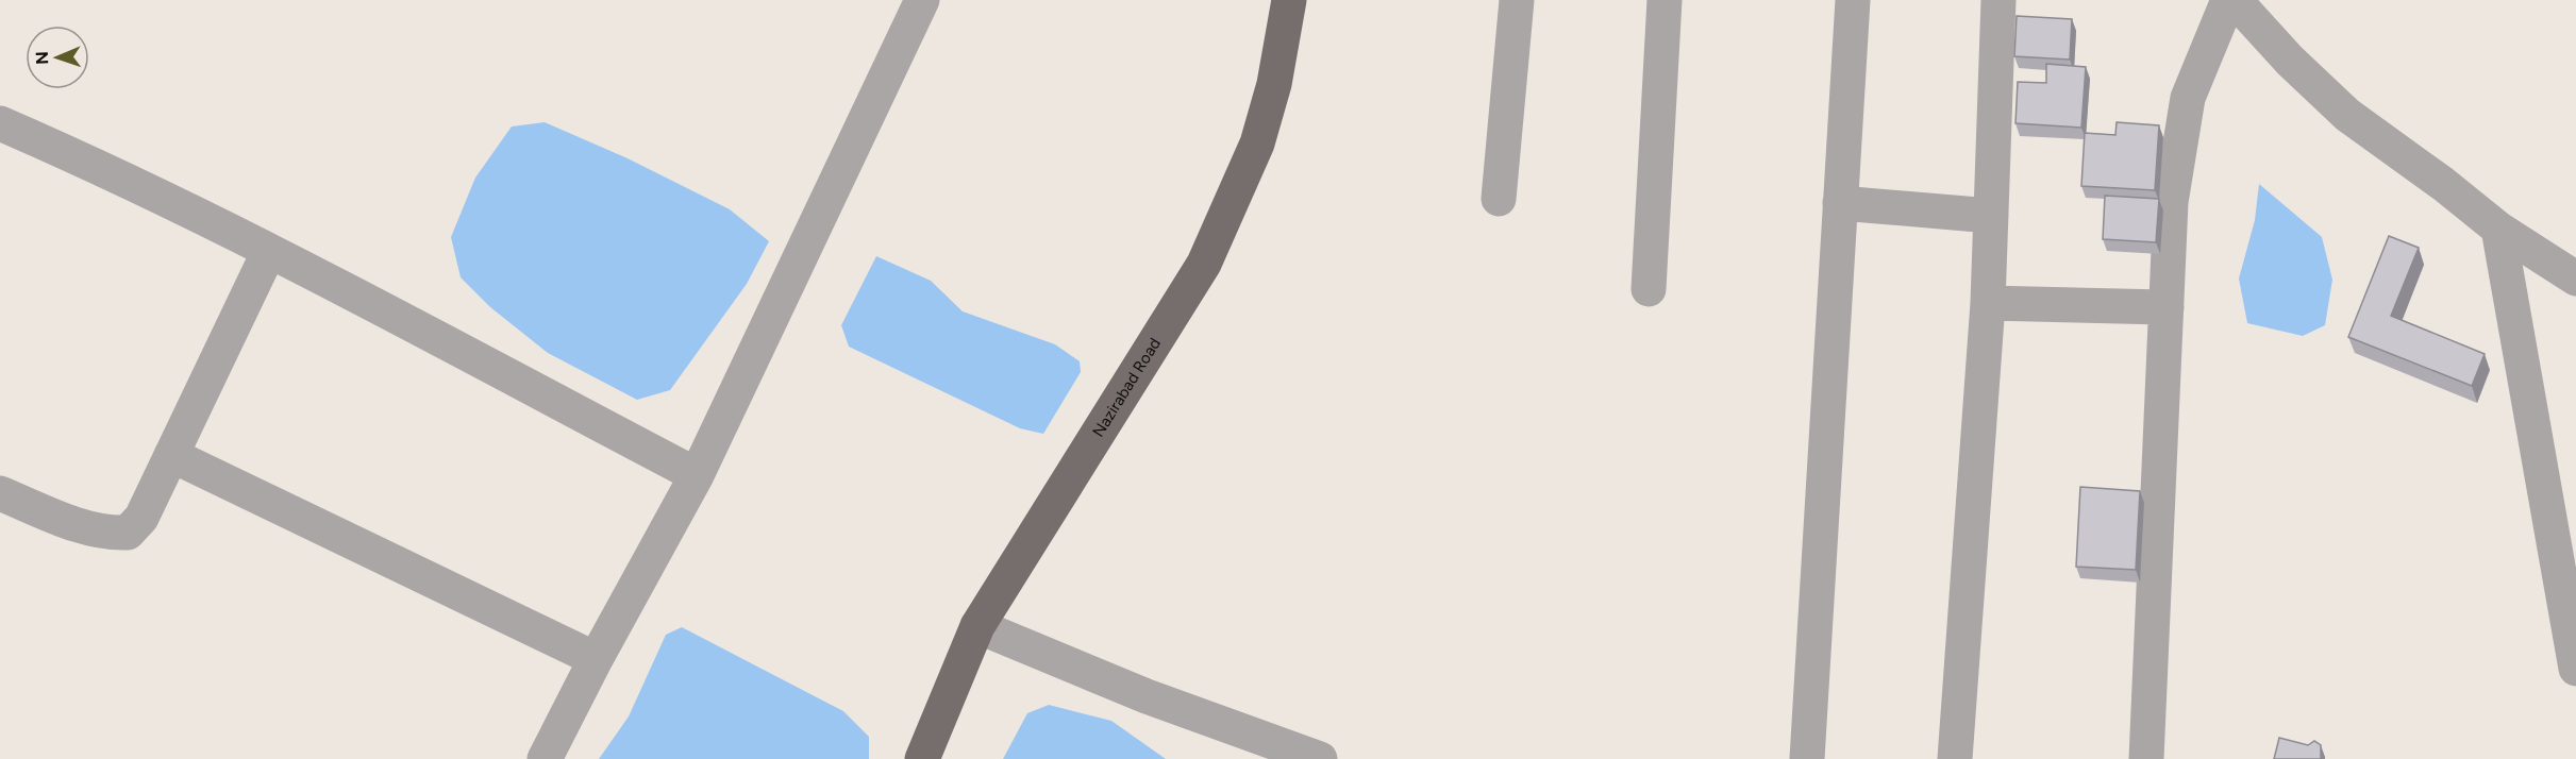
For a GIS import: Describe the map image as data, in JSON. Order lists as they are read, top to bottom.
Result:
{
  "streets": {
    "main road": ["Nazirabad Road"]
  },
  "north": "left"
}
